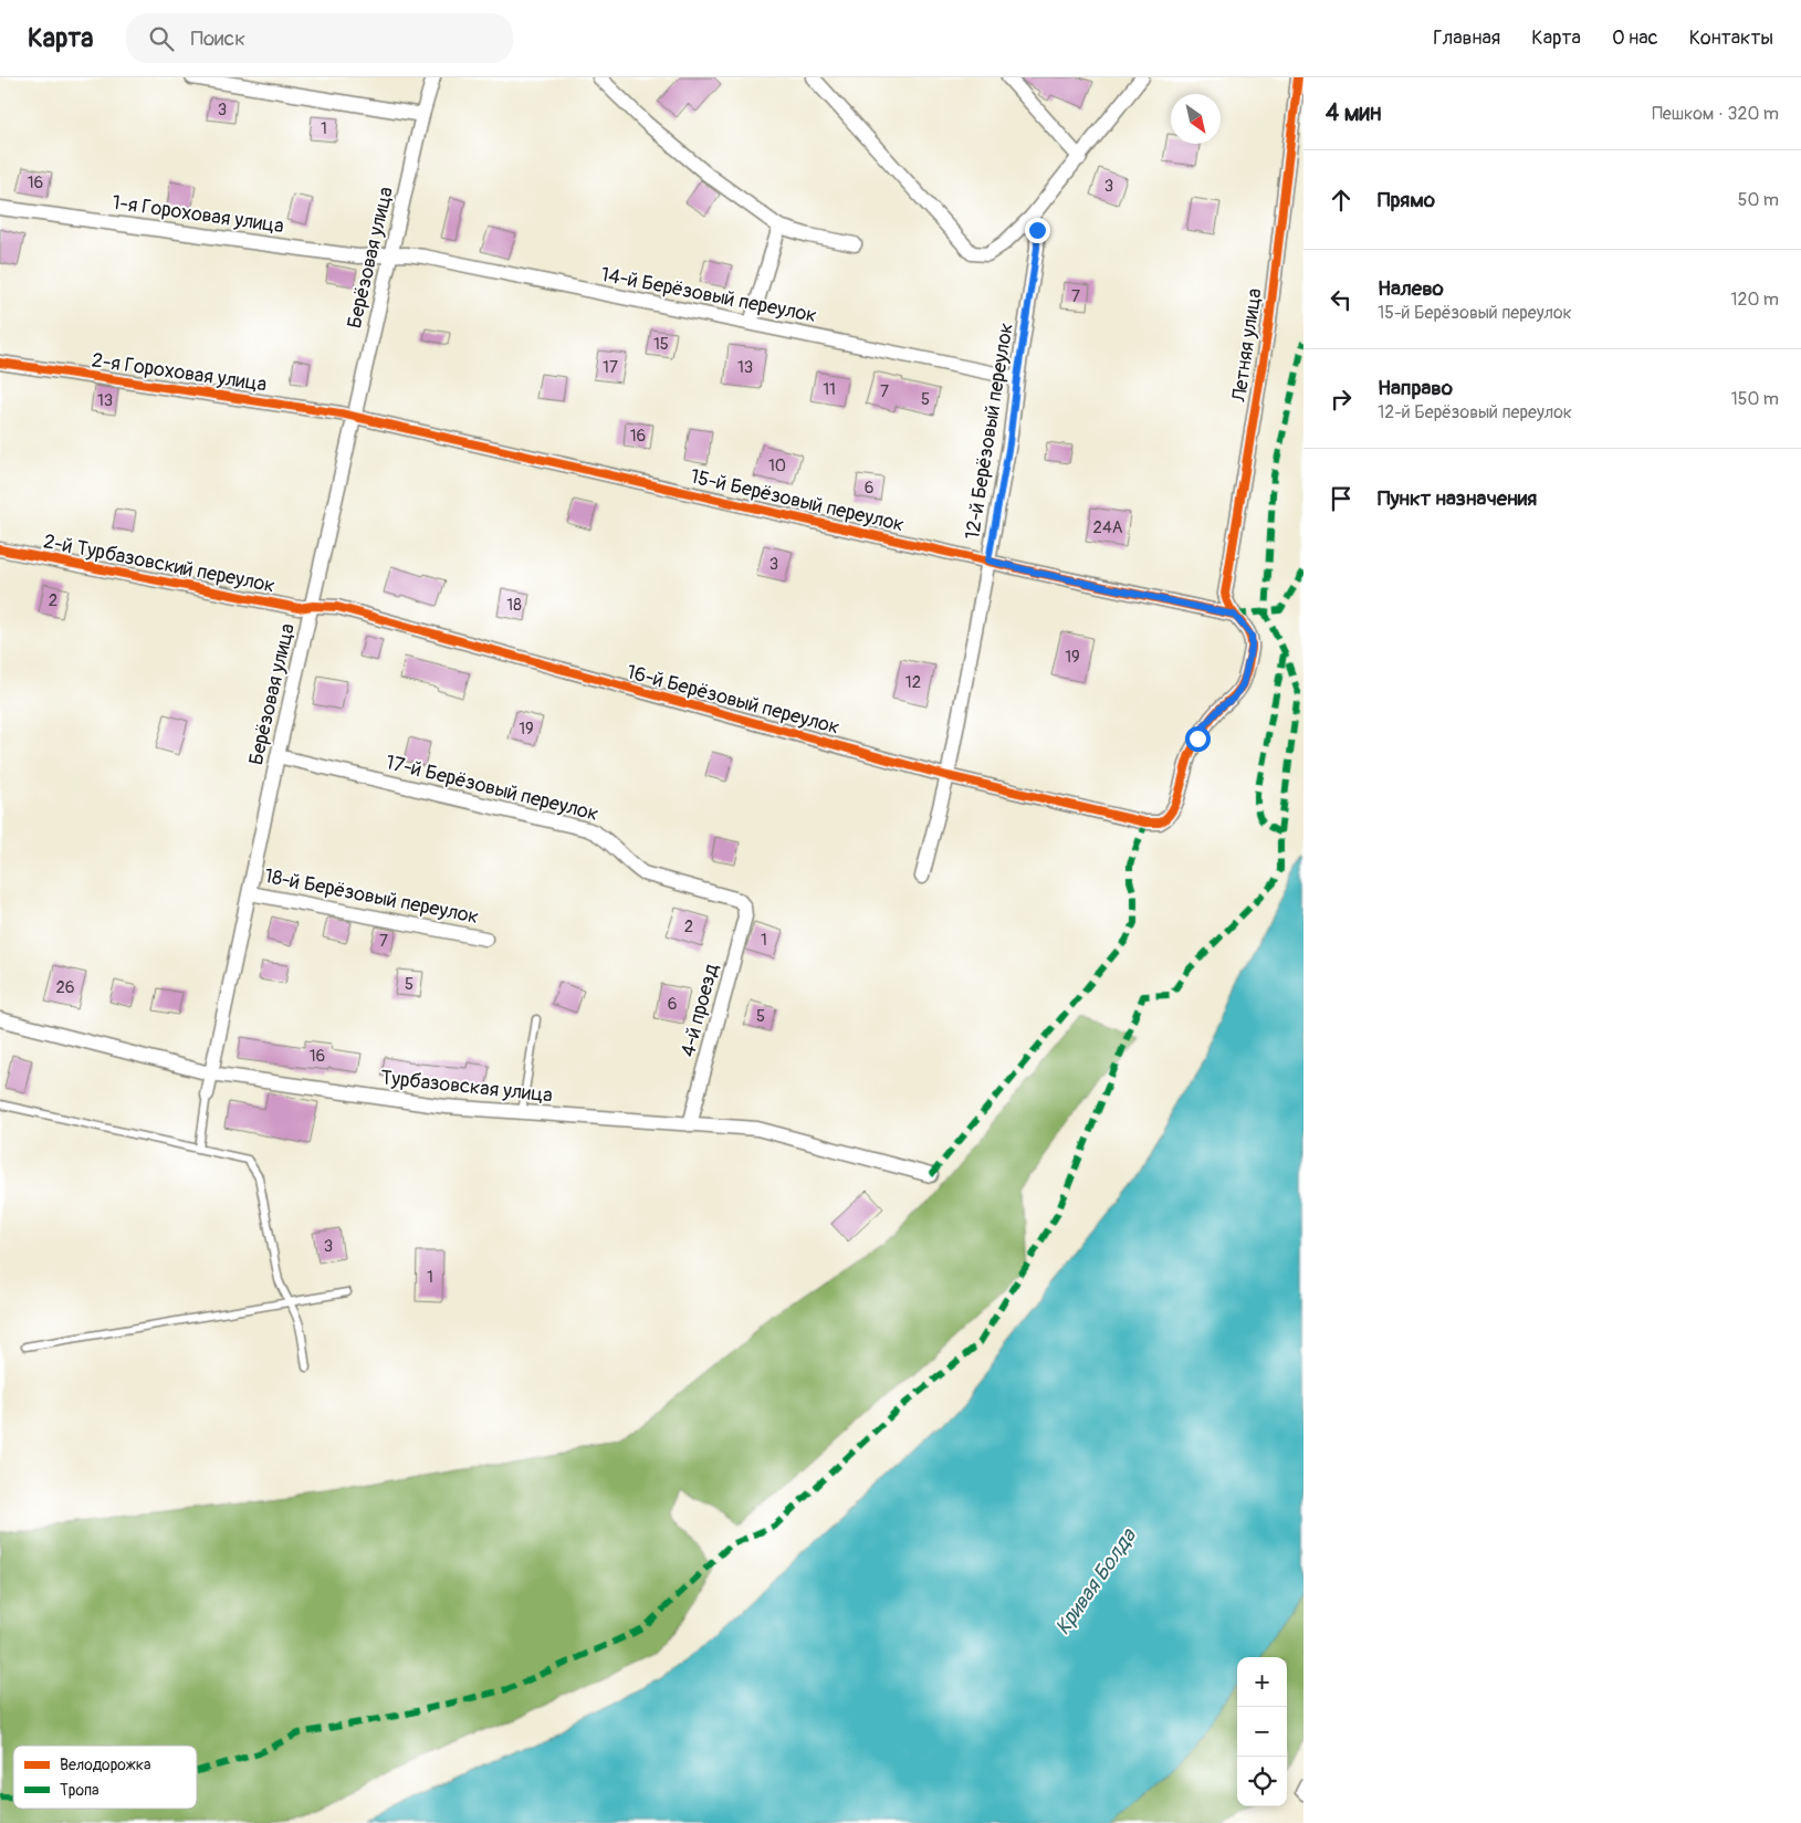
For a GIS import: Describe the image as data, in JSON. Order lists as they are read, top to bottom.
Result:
{
  "streets": {
    "street": [
      "1-я Гороховая улица",
      "Берёзовая улица",
      "14-й Берёзовый переулок",
      "Летняя улица",
      "2-я Гороховая улица",
      "12-й Берёзовый переулок",
      "15-й Берёзовый переулок",
      "2-й Турбазовский переулок",
      "16-й Берёзовый переулок",
      "17-й Берёзовый переулок",
      "18-й Берёзовый переулок",
      "4-й проезд",
      "Турбазовская улица"
    ]
  },
  "crossings": [
    ["1-я Гороховая улица", "Берёзовая улица"],
    ["1-я Гороховая улица", "14-й Берёзовый переулок"],
    ["Берёзовая улица", "14-й Берёзовый переулок"],
    ["Берёзовая улица", "2-я Гороховая улица"],
    ["Берёзовая улица", "15-й Берёзовый переулок"],
    ["Берёзовая улица", "2-й Турбазовский переулок"],
    ["Берёзовая улица", "16-й Берёзовый переулок"],
    ["Берёзовая улица", "17-й Берёзовый переулок"],
    ["Берёзовая улица", "18-й Берёзовый переулок"],
    ["Берёзовая улица", "Турбазовская улица"],
    ["14-й Берёзовый переулок", "12-й Берёзовый переулок"],
    ["Летняя улица", "15-й Берёзовый переулок"],
    ["Летняя улица", "16-й Берёзовый переулок"],
    ["2-я Гороховая улица", "15-й Берёзовый переулок"],
    ["12-й Берёзовый переулок", "15-й Берёзовый переулок"],
    ["12-й Берёзовый переулок", "16-й Берёзовый переулок"],
    ["15-й Берёзовый переулок", "16-й Берёзовый переулок"],
    ["2-й Турбазовский переулок", "16-й Берёзовый переулок"],
    ["17-й Берёзовый переулок", "4-й проезд"],
    ["4-й проезд", "Турбазовская улица"]
  ],
  "water": ["Кривая Болда"],
  "house_numbers": [
    "3",
    "1",
    "16",
    "3",
    "7",
    "15",
    "17",
    "13",
    "11",
    "7",
    "5",
    "13",
    "16",
    "10",
    "6",
    "24А",
    "3",
    "2",
    "18",
    "19",
    "12",
    "19",
    "2",
    "1",
    "7",
    "5",
    "26",
    "6",
    "5",
    "16",
    "3",
    "1"
  ],
  "legend": ["Велодорожка", "Тропа"],
  "north": "bottom right",
  "page": {
    "header": "Карта",
    "search": "Поиск",
    "nav": [
      "Главная",
      "Карта",
      "О нас",
      "Контакты"
    ],
    "heading": ["4 мин", "Пешком · 320 m"],
    "list": [
      ["Прямо", "50 m"],
      ["Налево", "15-й Берёзовый переулок", "120 m"],
      ["Направо", "12-й Берёзовый переулок", "150 m"],
      "Пункт назначения"
    ],
    "map_buttons": ["+", "−"]
  }
}
